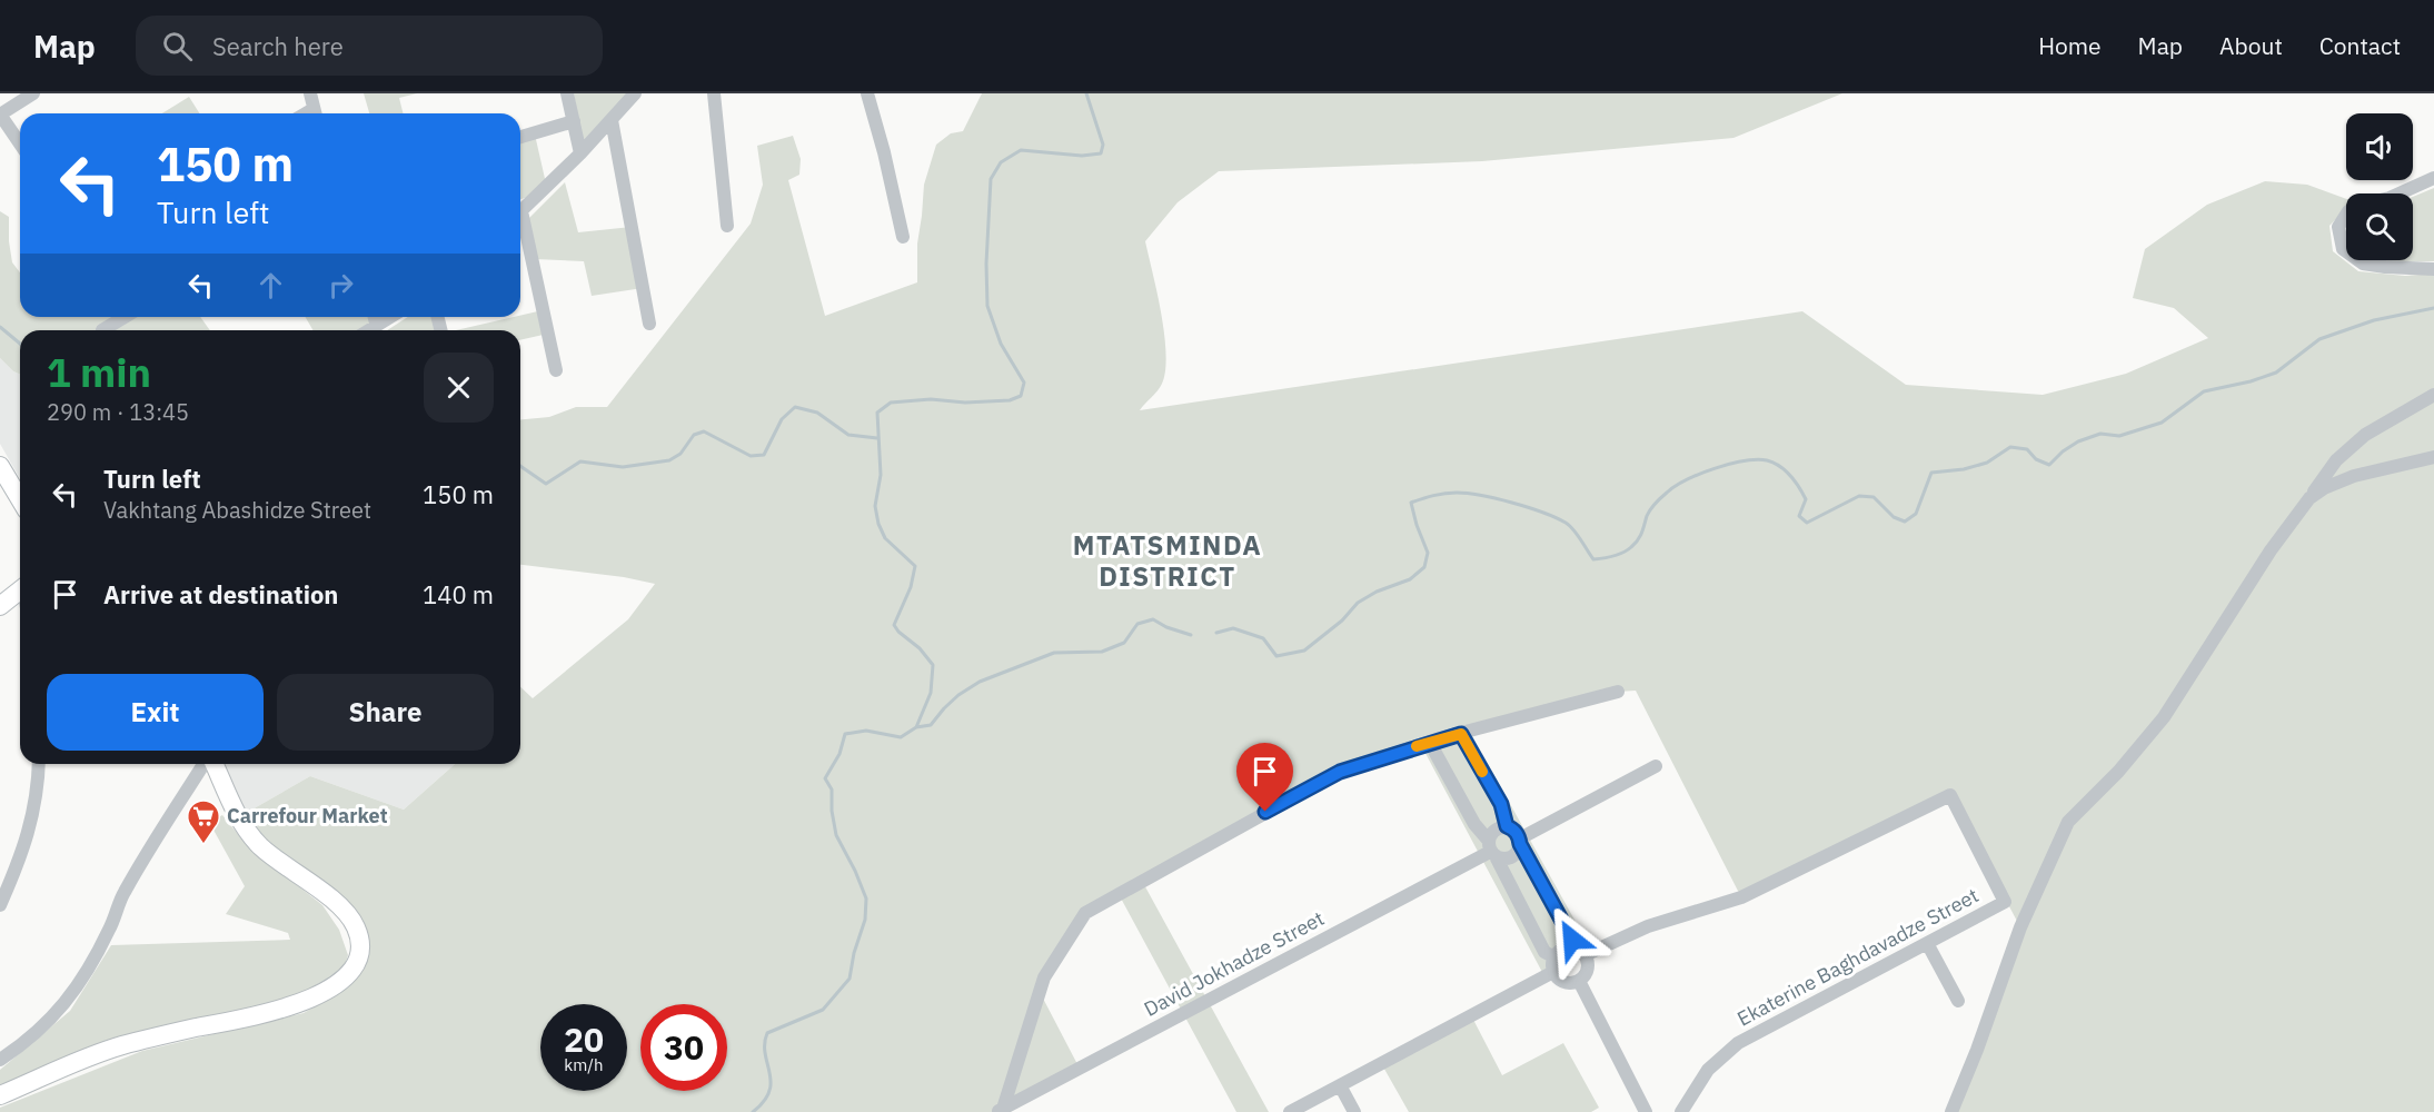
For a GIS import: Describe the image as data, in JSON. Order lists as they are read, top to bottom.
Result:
{
  "streets": {
    "street": ["Ekaterine Baghdavadze Street", "David Jokhadze Street"]
  },
  "districts": ["MTATSMINDA DISTRICT"],
  "places": {
    "supermarket": ["Carrefour Market"]
  },
  "page": {
    "header": "Map",
    "search": "Search here",
    "nav": [
      "Home",
      "Map",
      "About",
      "Contact"
    ],
    "turn": ["150 m", "Turn left"],
    "heading": ["1 min", "290 m · 13:45"],
    "list": [
      {
        "name": "Turn left",
        "note": "Vakhtang Abashidze Street",
        "value": "150 m"
      },
      {
        "name": "Arrive at destination",
        "value": "140 m"
      }
    ],
    "buttons": ["Exit", "Share"],
    "speed": "20 km/h",
    "limit": "30"
  }
}
